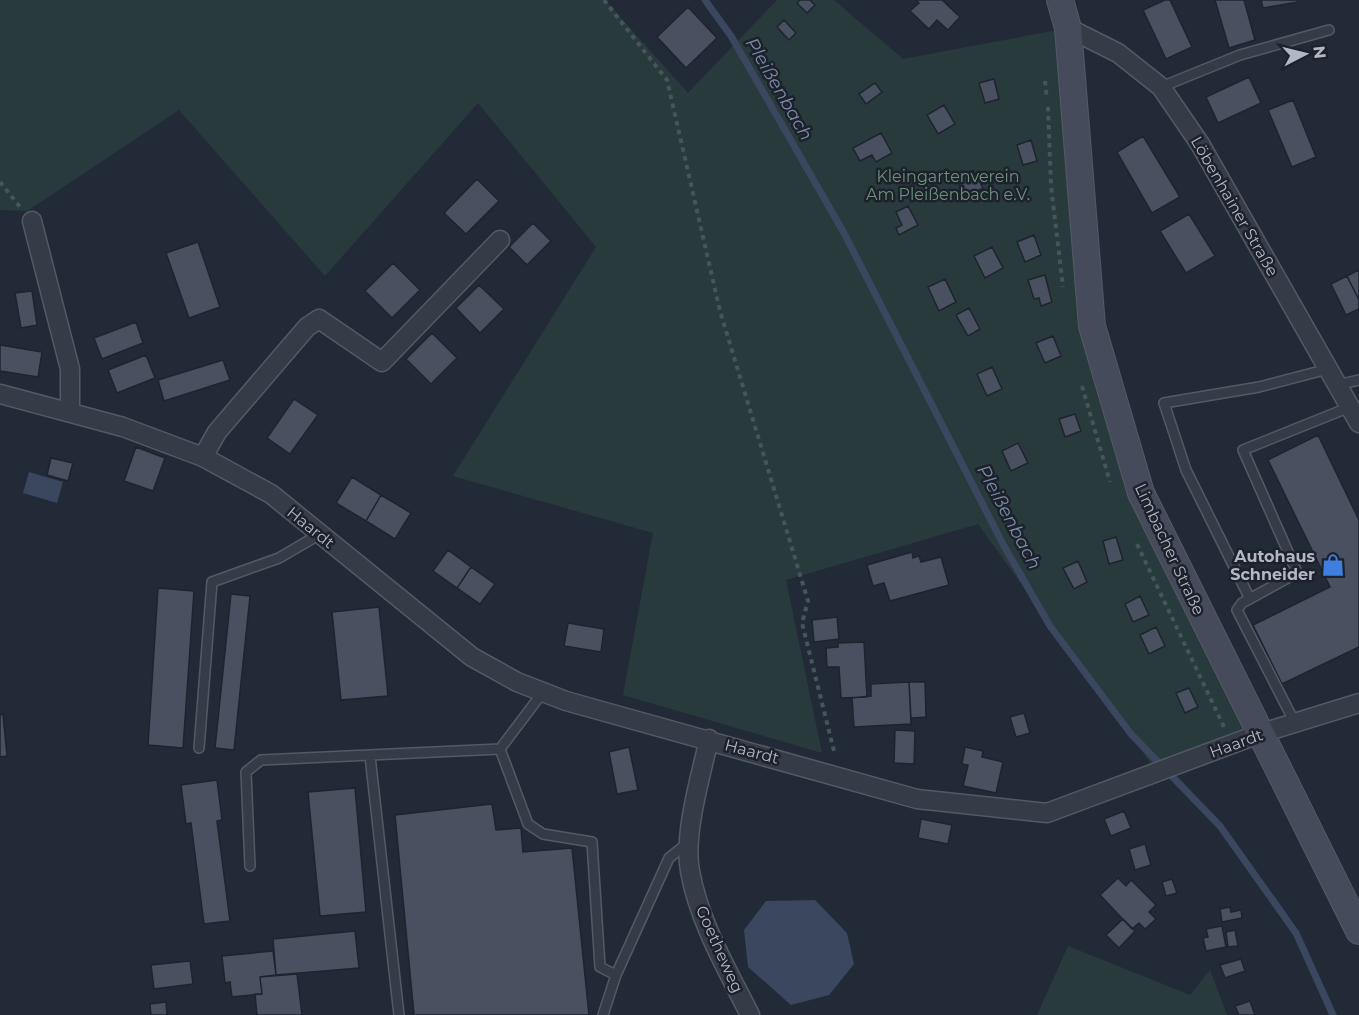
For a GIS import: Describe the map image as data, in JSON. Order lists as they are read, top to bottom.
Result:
{
  "streets": {
    "street": [
      "Löbenhainer Straße",
      "Haardt",
      "Limbacher Straße",
      "Goetheweg"
    ]
  },
  "crossings": [
    ["Löbenhainer Straße", "Limbacher Straße"],
    ["Haardt", "Limbacher Straße"],
    ["Haardt", "Goetheweg"]
  ],
  "water": ["Pleißenbach"],
  "parks": ["Kleingartenverein Am Pleißenbach e.V."],
  "places": {
    "shop": ["Autohaus Schneider"]
  },
  "north": "right"
}
